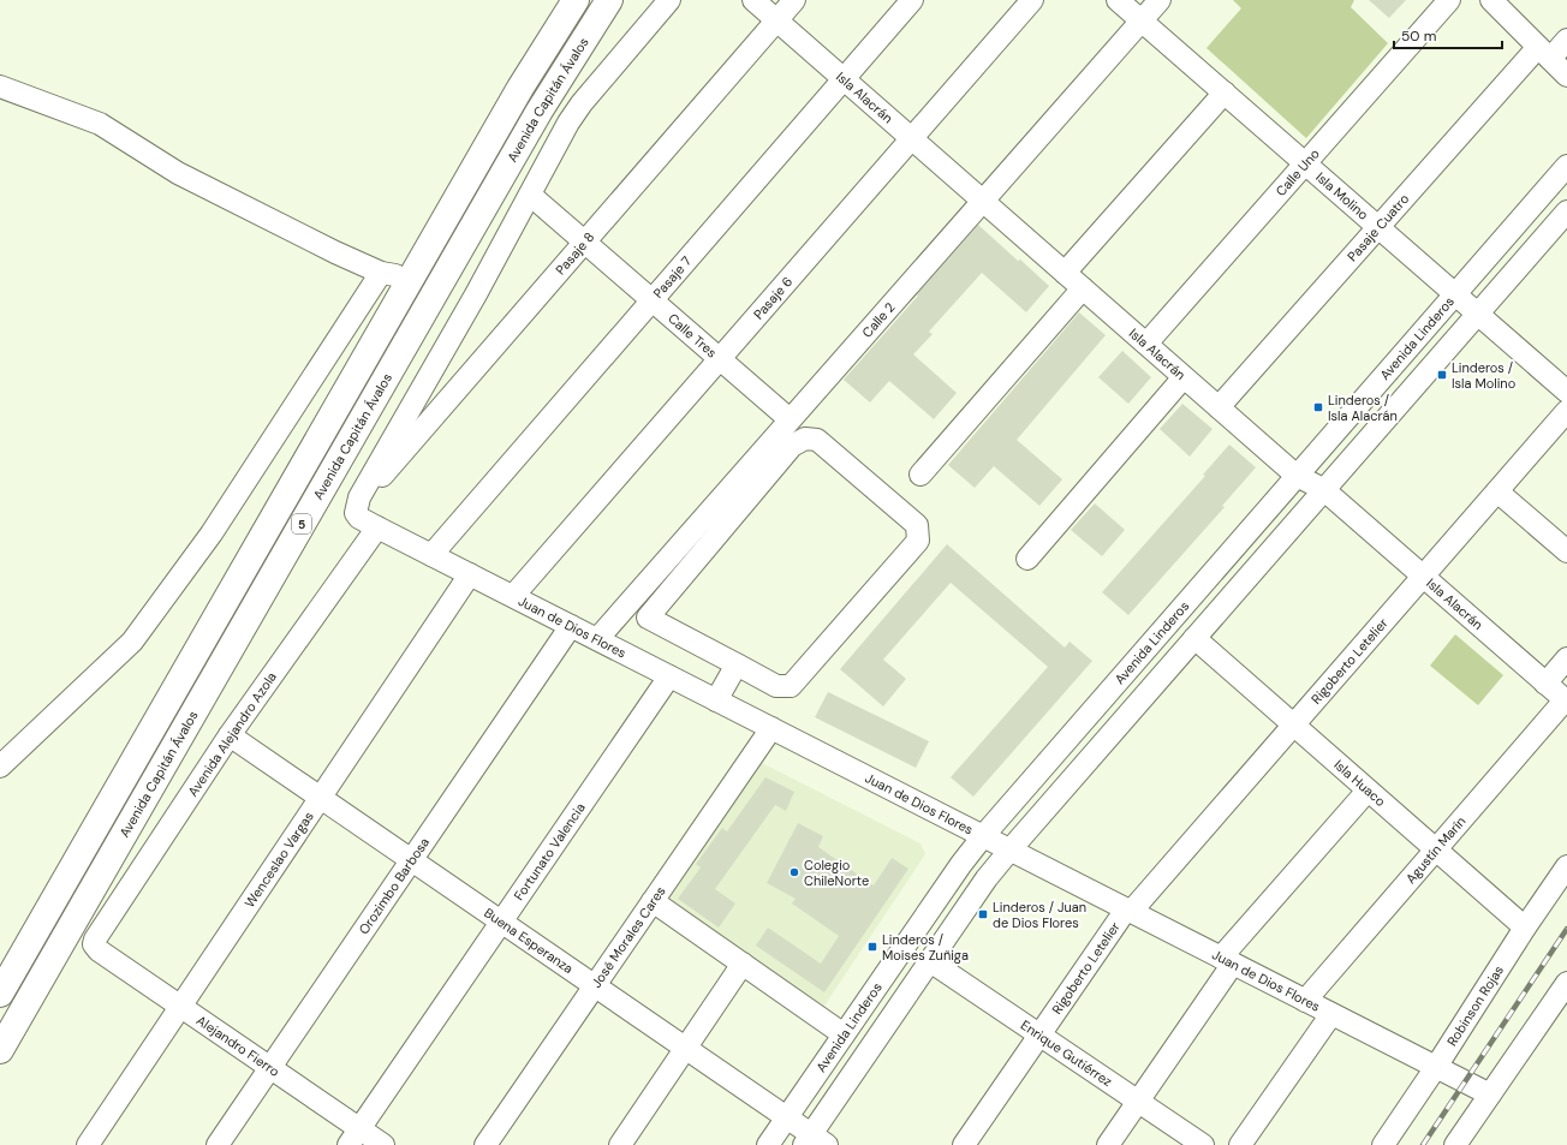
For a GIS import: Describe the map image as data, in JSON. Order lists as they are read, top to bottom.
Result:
{
  "streets": {
    "highway": ["Avenida Capitán Ávalos", "5"],
    "street": [
      "Isla Alacrán",
      "Calle Uno",
      "Isla Molino",
      "Pasaje Cuatro",
      "Pasaje 8",
      "Pasaje 7",
      "Pasaje 6",
      "Calle 2",
      "Calle Tres",
      "Avenida Linderos",
      "Juan de Dios Flores",
      "Rigoberto Letelier",
      "Avenida Alejandro Azola",
      "Isla Huaco",
      "Fortunato Valencia",
      "Agustín Marín",
      "Wenceslao Vargas",
      "Orozimbo Barbosa",
      "José Morales Cares",
      "Buena Esperanza",
      "Robinson Rojas",
      "Alejandro Fierro",
      "Enrique Gutiérrez"
    ]
  },
  "crossings": [
    ["Isla Alacrán", "Calle Uno"],
    ["Isla Alacrán", "Pasaje Cuatro"],
    ["Isla Alacrán", "Pasaje 8"],
    ["Isla Alacrán", "Pasaje 7"],
    ["Isla Alacrán", "Pasaje 6"],
    ["Isla Alacrán", "Calle 2"],
    ["Isla Alacrán", "Avenida Linderos"],
    ["Isla Alacrán", "Rigoberto Letelier"],
    ["Isla Alacrán", "Agustín Marín"],
    ["Calle Uno", "Isla Molino"],
    ["Isla Molino", "Pasaje Cuatro"],
    ["Isla Molino", "Calle 2"],
    ["Isla Molino", "Avenida Linderos"],
    ["Pasaje 8", "Calle Tres"],
    ["Pasaje 8", "Juan de Dios Flores"],
    ["Pasaje 7", "Calle Tres"],
    ["Pasaje 7", "Juan de Dios Flores"],
    ["Pasaje 6", "Calle Tres"],
    ["Pasaje 6", "Juan de Dios Flores"],
    ["Calle 2", "Calle Tres"],
    ["Calle 2", "Juan de Dios Flores"],
    ["Avenida Linderos", "Juan de Dios Flores"],
    ["Avenida Linderos", "Buena Esperanza"],
    ["Juan de Dios Flores", "Rigoberto Letelier"],
    ["Juan de Dios Flores", "Avenida Alejandro Azola"],
    ["Juan de Dios Flores", "Fortunato Valencia"],
    ["Juan de Dios Flores", "Agustín Marín"],
    ["Juan de Dios Flores", "Wenceslao Vargas"],
    ["Juan de Dios Flores", "Orozimbo Barbosa"],
    ["Juan de Dios Flores", "José Morales Cares"],
    ["Juan de Dios Flores", "Robinson Rojas"],
    ["Rigoberto Letelier", "Isla Huaco"],
    ["Rigoberto Letelier", "Enrique Gutiérrez"],
    ["Avenida Alejandro Azola", "Buena Esperanza"],
    ["Avenida Alejandro Azola", "Alejandro Fierro"],
    ["Isla Huaco", "Agustín Marín"],
    ["Isla Huaco", "Robinson Rojas"],
    ["Fortunato Valencia", "Buena Esperanza"],
    ["Fortunato Valencia", "Alejandro Fierro"],
    ["Wenceslao Vargas", "Buena Esperanza"],
    ["Wenceslao Vargas", "Alejandro Fierro"],
    ["Orozimbo Barbosa", "Buena Esperanza"],
    ["Orozimbo Barbosa", "Alejandro Fierro"],
    ["José Morales Cares", "Buena Esperanza"]
  ],
  "places": {
    "transit": [
      "Linderos / Isla Molino",
      "Linderos / Isla Alacrán",
      "Linderos / Juan de Dios Flores",
      "Linderos / Moises Zuñiga"
    ],
    "other": ["Colegio ChileNorte"]
  },
  "scale_bar": "50 m"
}
